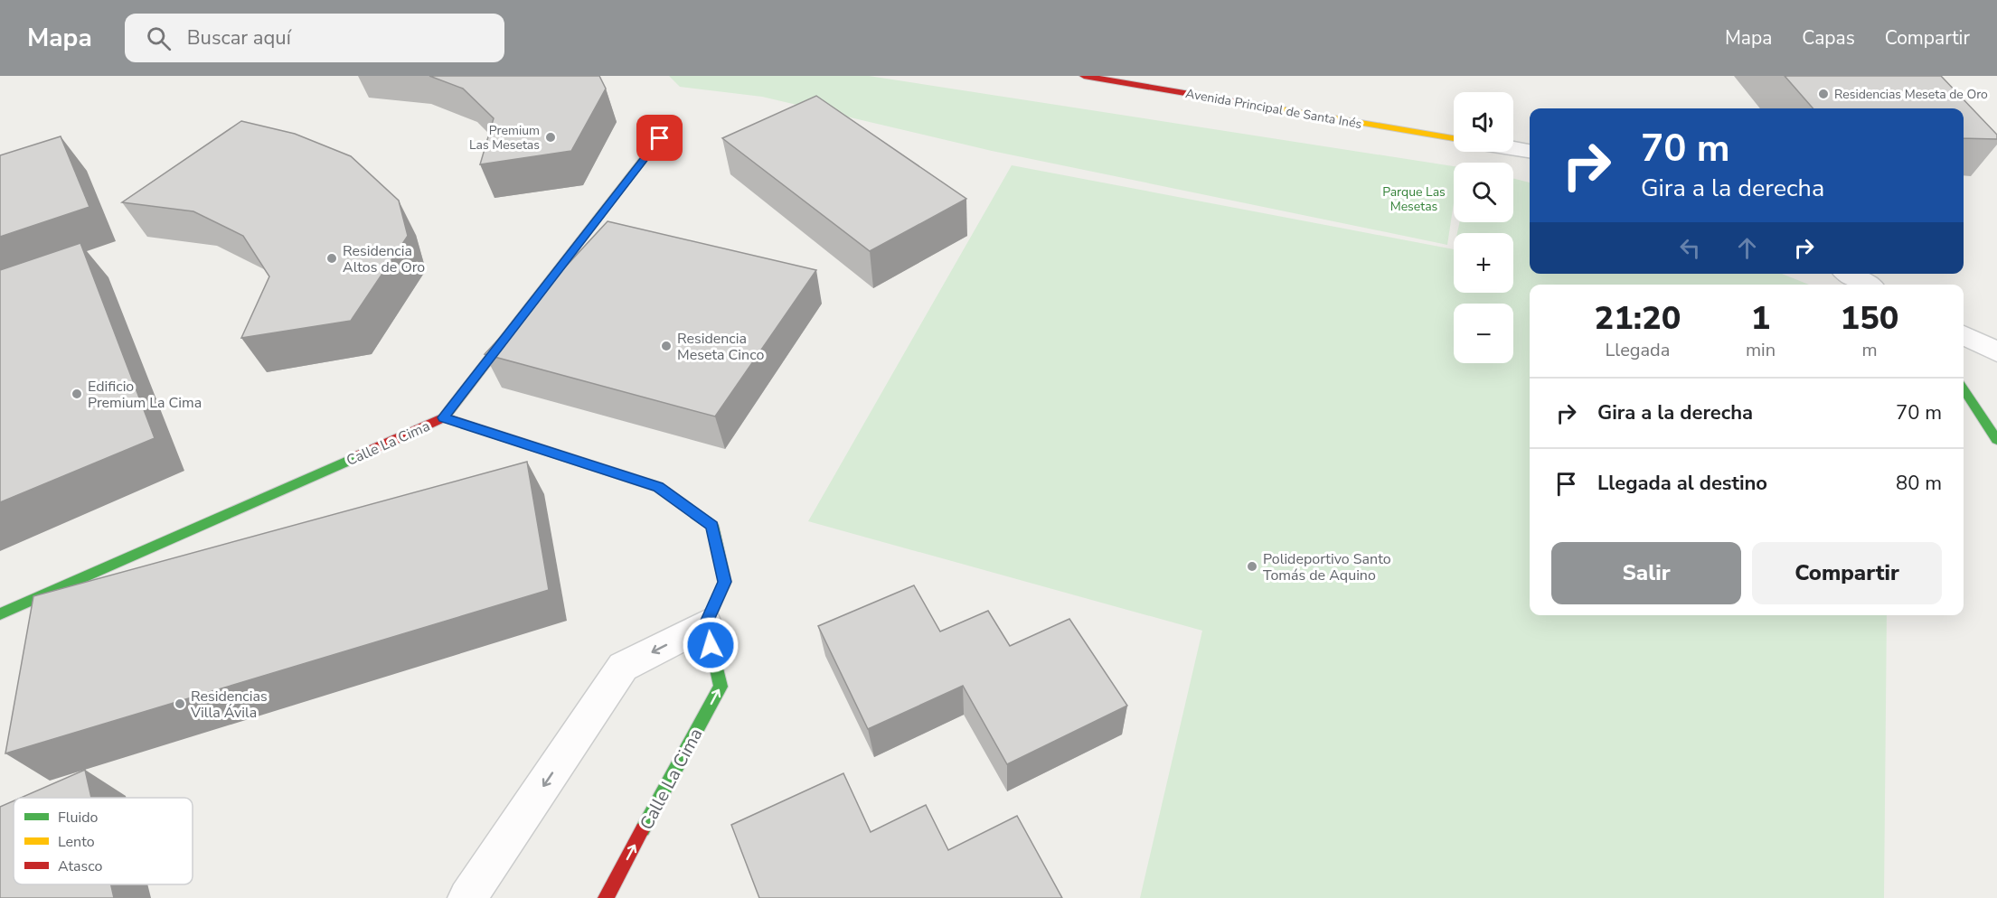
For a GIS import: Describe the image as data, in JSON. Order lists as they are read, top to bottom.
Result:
{
  "streets": {
    "street": ["Avenida Principal de Santa Inés", "Calle La Cima"]
  },
  "parks": ["Parque Las Mesetas"],
  "places": [
    "Residencias Meseta de Oro",
    "Premium Las Mesetas",
    "Residencia Altos de Oro",
    "Residencia Meseta Cinco",
    "Edificio Premium La Cima",
    "Polideportivo Santo Tomás de Aquino",
    "Residencias Villa Ávila"
  ],
  "legend": ["Fluido", "Lento", "Atasco"],
  "page": {
    "header": "Mapa",
    "search": "Buscar aquí",
    "nav": ["Mapa", "Capas", "Compartir"],
    "map_buttons": ["+", "−"],
    "turn": ["70 m", "Gira a la derecha"],
    "eta": [
      "21:20",
      "Llegada",
      "1",
      "min",
      "150",
      "m"
    ],
    "list": [
      {
        "name": "Gira a la derecha",
        "value": "70 m"
      },
      {
        "name": "Llegada al destino",
        "value": "80 m"
      }
    ],
    "buttons": ["Salir", "Compartir"]
  }
}
